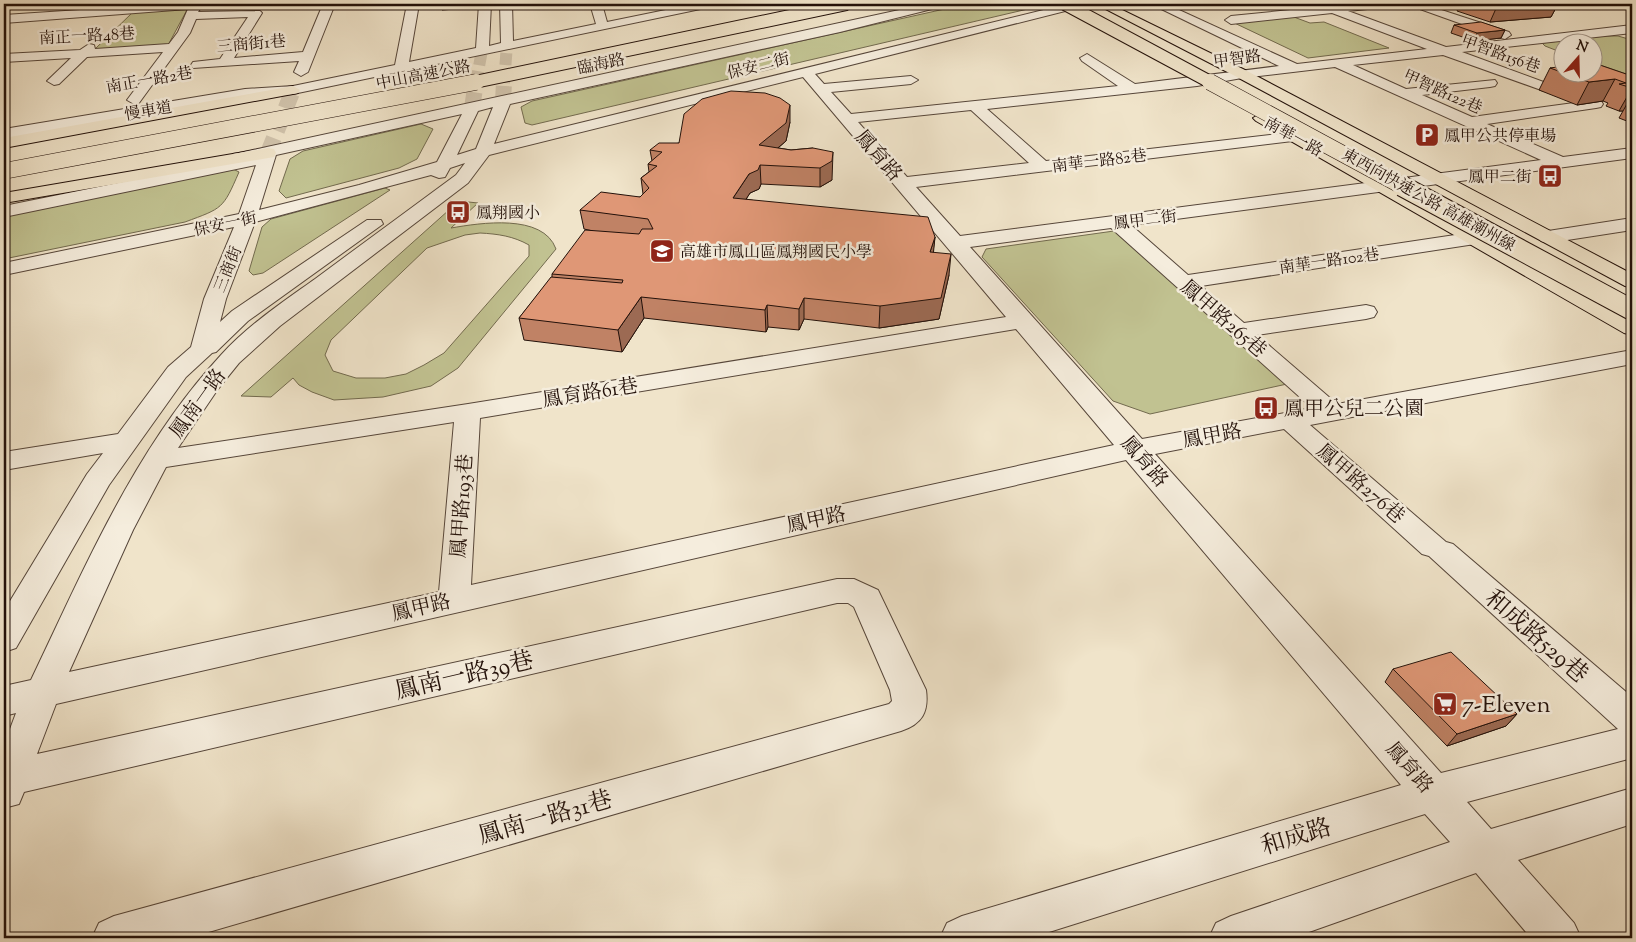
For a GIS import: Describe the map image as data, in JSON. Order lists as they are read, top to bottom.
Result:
{
  "streets": {
    "main road": ["中山高速公路", "南華一路", "東西向快速公路 高雄潮州線"],
    "street": [
      "南正一路48巷",
      "三商街1巷",
      "甲智路156巷",
      "甲智路",
      "臨海路",
      "保安二街",
      "南正一路2巷",
      "甲智路122巷",
      "慢車道",
      "鳳育路",
      "南華一路82巷",
      "鳳甲二街",
      "保安一街",
      "南華一路102巷",
      "三商街",
      "鳳甲路265巷",
      "鳳育路61巷",
      "鳳南一路",
      "鳳甲路",
      "鳳甲路276巷",
      "鳳甲路193巷",
      "和成路529巷",
      "鳳南一路39巷",
      "鳳南一路31巷",
      "和成路"
    ]
  },
  "crossings": [
    ["甲智路156巷", "甲智路"],
    ["甲智路", "甲智路122巷"],
    ["甲智路", "南華一路"],
    ["甲智路", "鳳育路"],
    ["甲智路", "東西向快速公路 高雄潮州線"],
    ["臨海路", "三商街"],
    ["臨海路", "鳳南一路"],
    ["保安二街", "南華一路"],
    ["保安二街", "鳳育路"],
    ["保安二街", "東西向快速公路 高雄潮州線"],
    ["保安二街", "保安一街"],
    ["保安二街", "鳳南一路"],
    ["甲智路122巷", "鳳甲二街"],
    ["南華一路", "南華一路82巷"],
    ["南華一路", "東西向快速公路 高雄潮州線"],
    ["南華一路", "鳳甲二街"],
    ["南華一路", "南華一路102巷"],
    ["鳳育路", "南華一路82巷"],
    ["鳳育路", "鳳甲二街"],
    ["鳳育路", "鳳育路61巷"],
    ["鳳育路", "鳳甲路"],
    ["鳳育路", "和成路"],
    ["鳳甲二街", "鳳甲路265巷"],
    ["保安一街", "三商街"],
    ["保安一街", "鳳南一路"],
    ["南華一路102巷", "鳳甲路265巷"],
    ["三商街", "鳳南一路"],
    ["鳳甲路265巷", "鳳甲路"],
    ["鳳育路61巷", "鳳南一路"],
    ["鳳育路61巷", "鳳甲路193巷"],
    ["鳳南一路", "鳳甲路"],
    ["鳳南一路", "鳳南一路39巷"],
    ["鳳甲路", "鳳甲路276巷"],
    ["鳳甲路", "鳳甲路193巷"],
    ["鳳甲路276巷", "和成路529巷"],
    ["鳳南一路39巷", "鳳南一路31巷"]
  ],
  "places": {
    "parking": ["鳳甲公共停車場"],
    "bus stop": ["鳳甲二街", "鳳翔國小", "鳳甲公兒二公園"],
    "school or university": ["高雄市鳳山區鳳翔國民小學"],
    "supermarket": ["7-Eleven"]
  },
  "north": "top"
}
